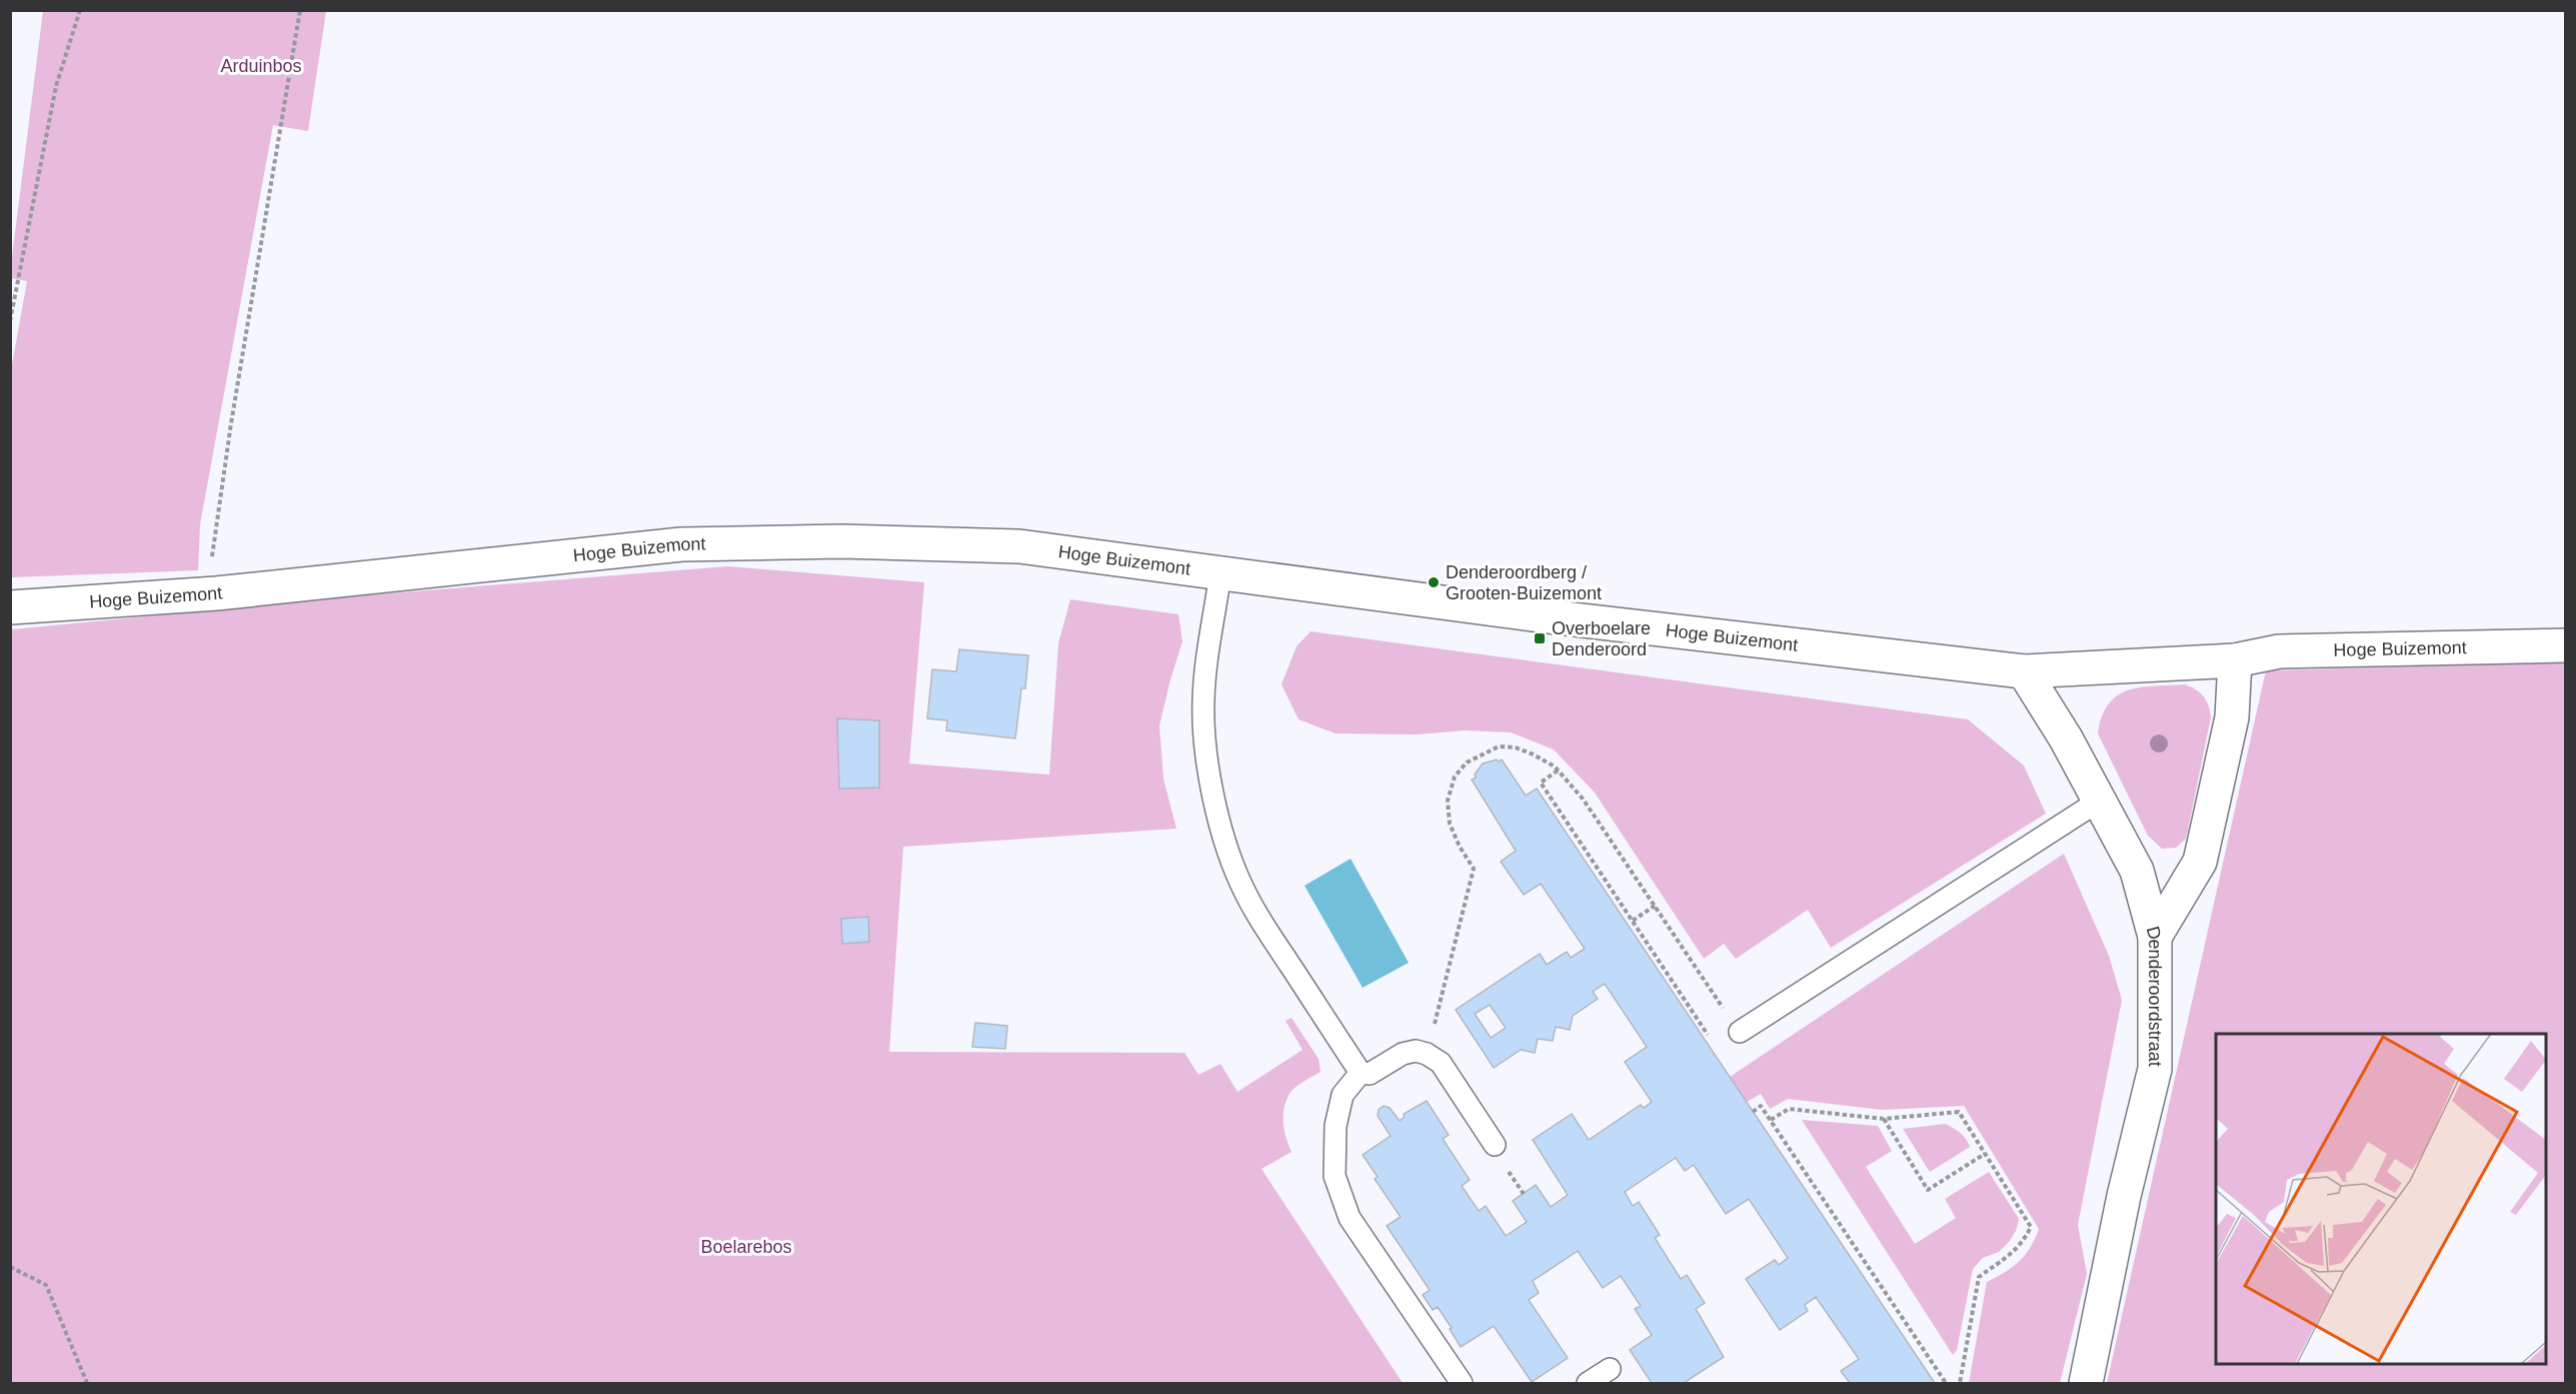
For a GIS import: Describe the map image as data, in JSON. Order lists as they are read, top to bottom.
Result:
{
  "streets": {
    "street": ["Hoge Buizemont", "Denderoordstraat"]
  },
  "crossings": [
    ["Hoge Buizemont", "Denderoordstraat"]
  ],
  "parks": ["Arduinbos", "Boelarebos"],
  "places": {
    "other": ["Denderoordberg / Grooten-Buizemont"],
    "transit": ["Overboelare Denderoord"]
  }
}
